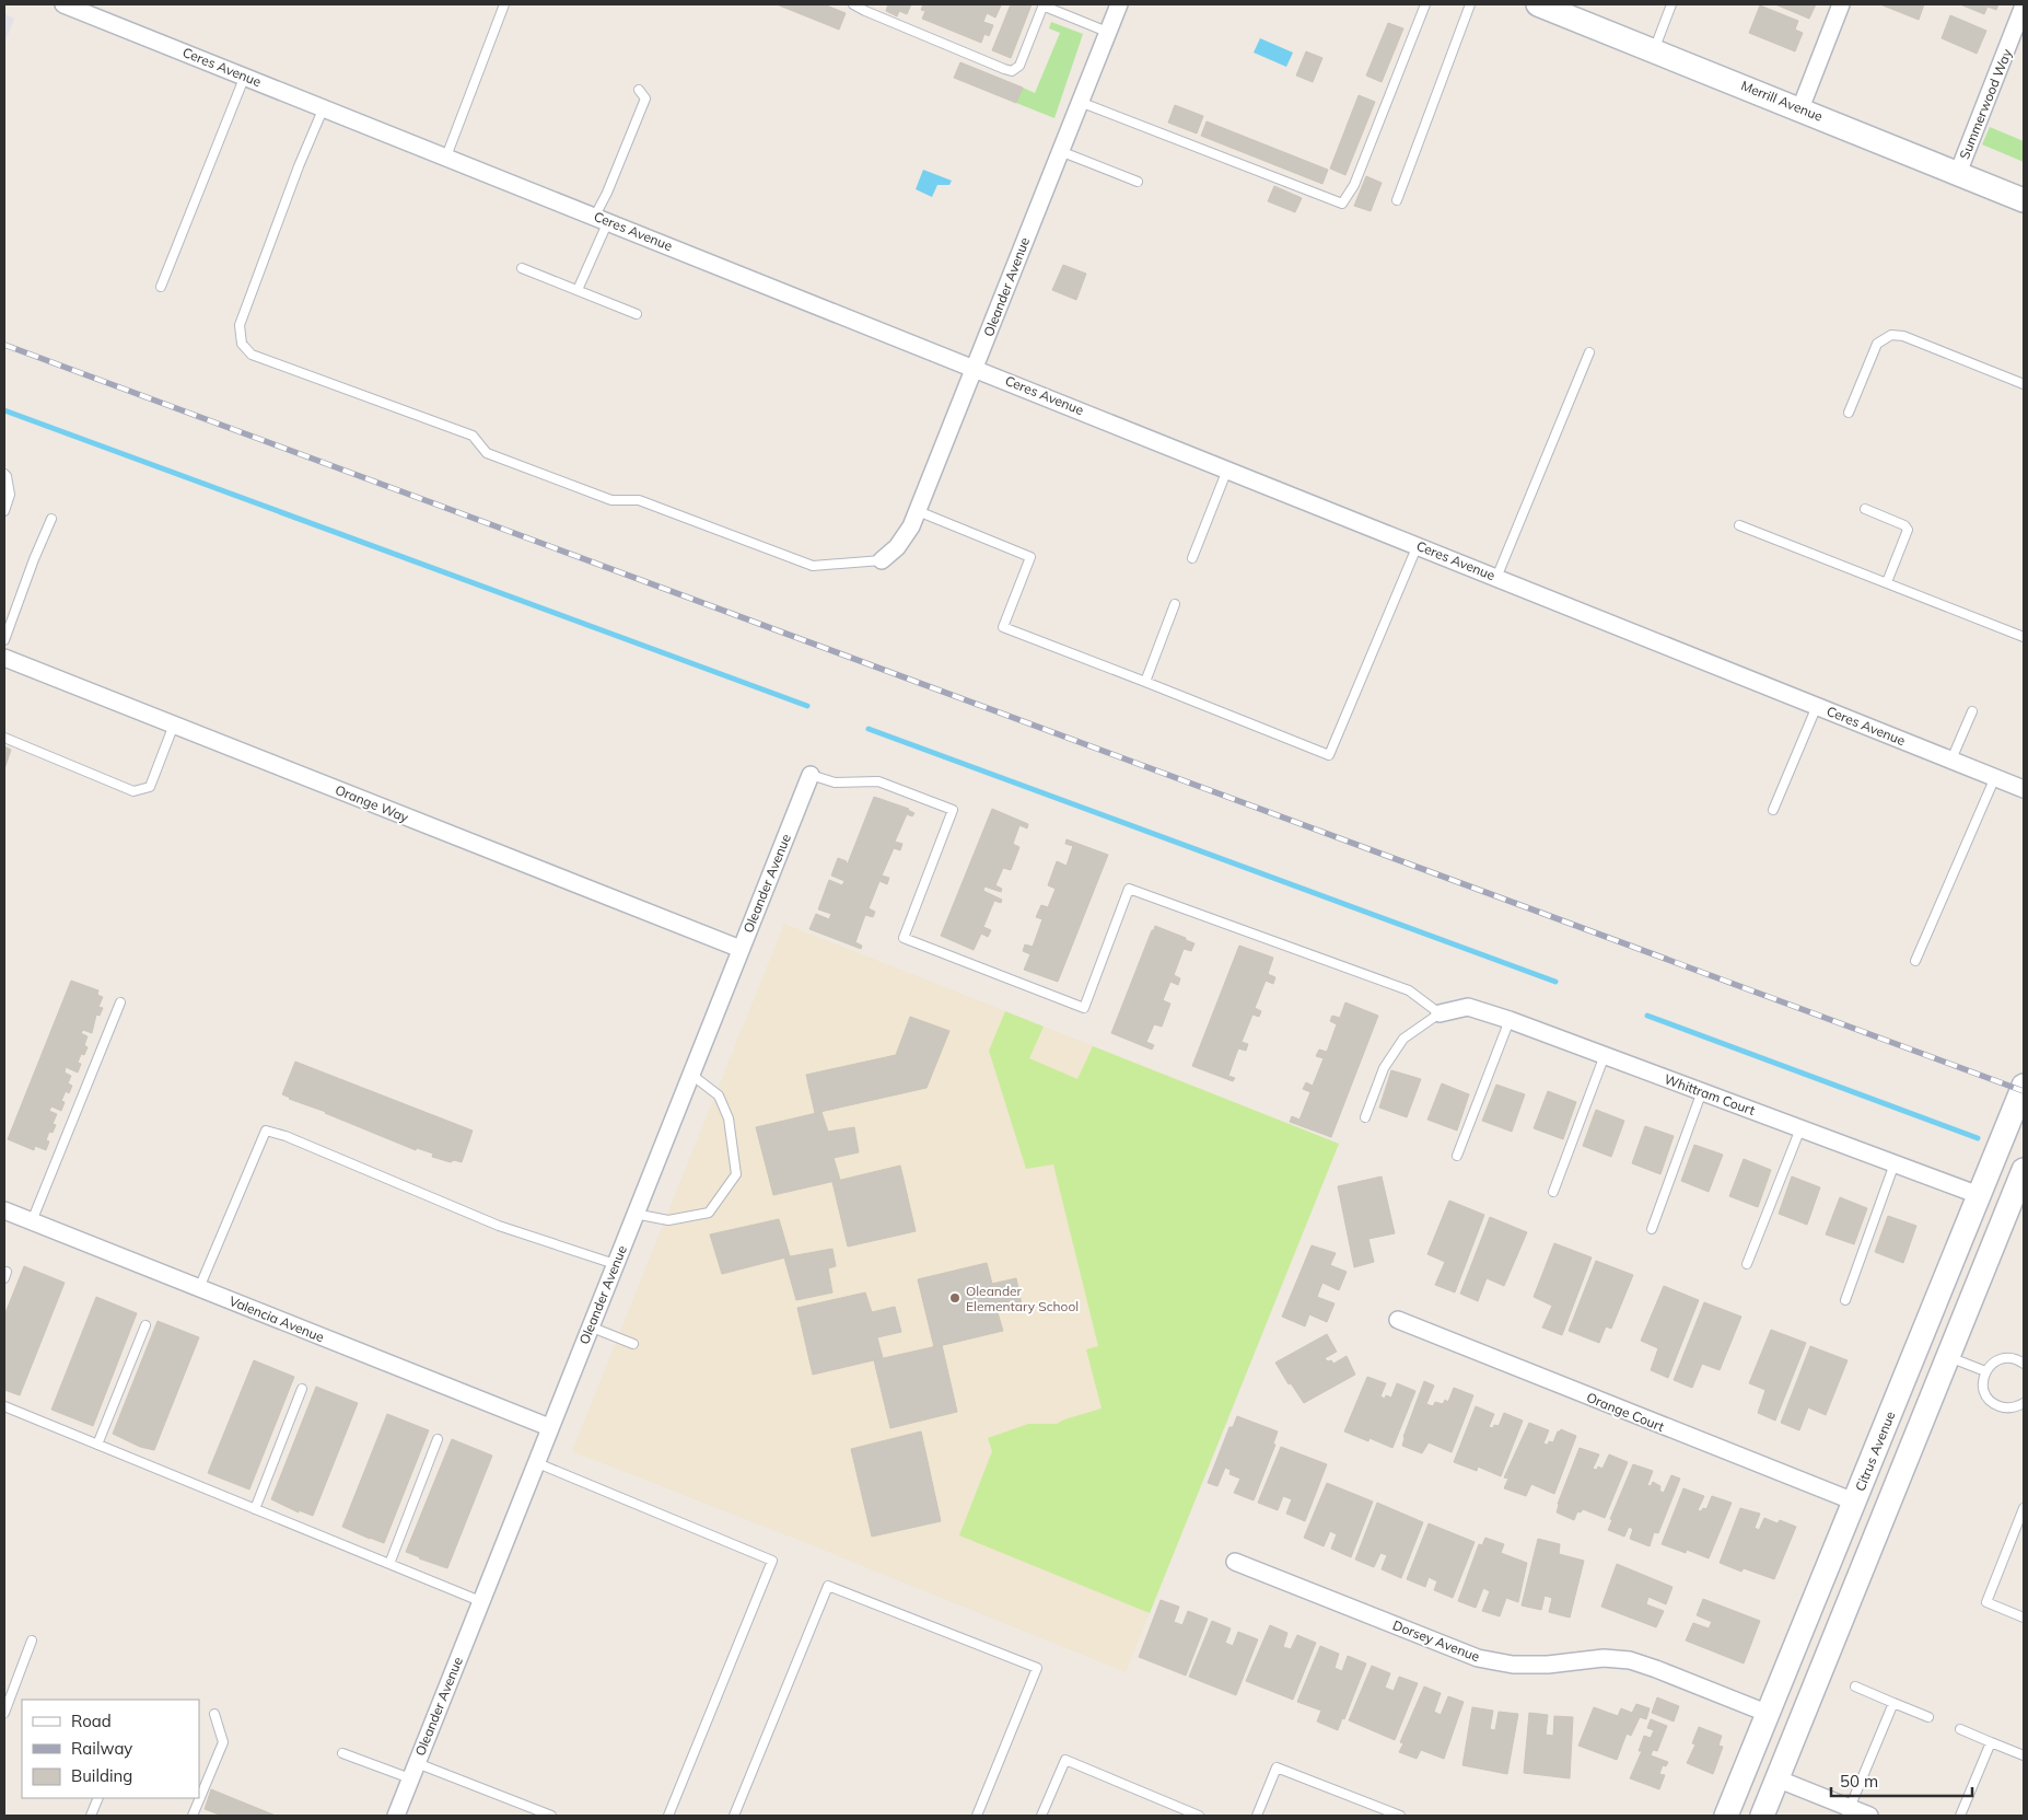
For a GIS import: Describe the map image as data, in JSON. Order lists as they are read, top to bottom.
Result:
{
  "streets": {
    "main road": ["Merrill Avenue", "Citrus Avenue"],
    "street": [
      "Ceres Avenue",
      "Summerwood Way",
      "Oleander Avenue",
      "Orange Way",
      "Whittram Court",
      "Valencia Avenue",
      "Orange Court",
      "Dorsey Avenue"
    ]
  },
  "crossings": [
    ["Ceres Avenue", "Oleander Avenue"],
    ["Merrill Avenue", "Summerwood Way"],
    ["Oleander Avenue", "Orange Way"],
    ["Oleander Avenue", "Valencia Avenue"],
    ["Whittram Court", "Citrus Avenue"],
    ["Orange Court", "Citrus Avenue"],
    ["Citrus Avenue", "Dorsey Avenue"]
  ],
  "places": ["Oleander Elementary School"],
  "legend": ["Road", "Railway", "Building"],
  "scale_bar": "50 m"
}
